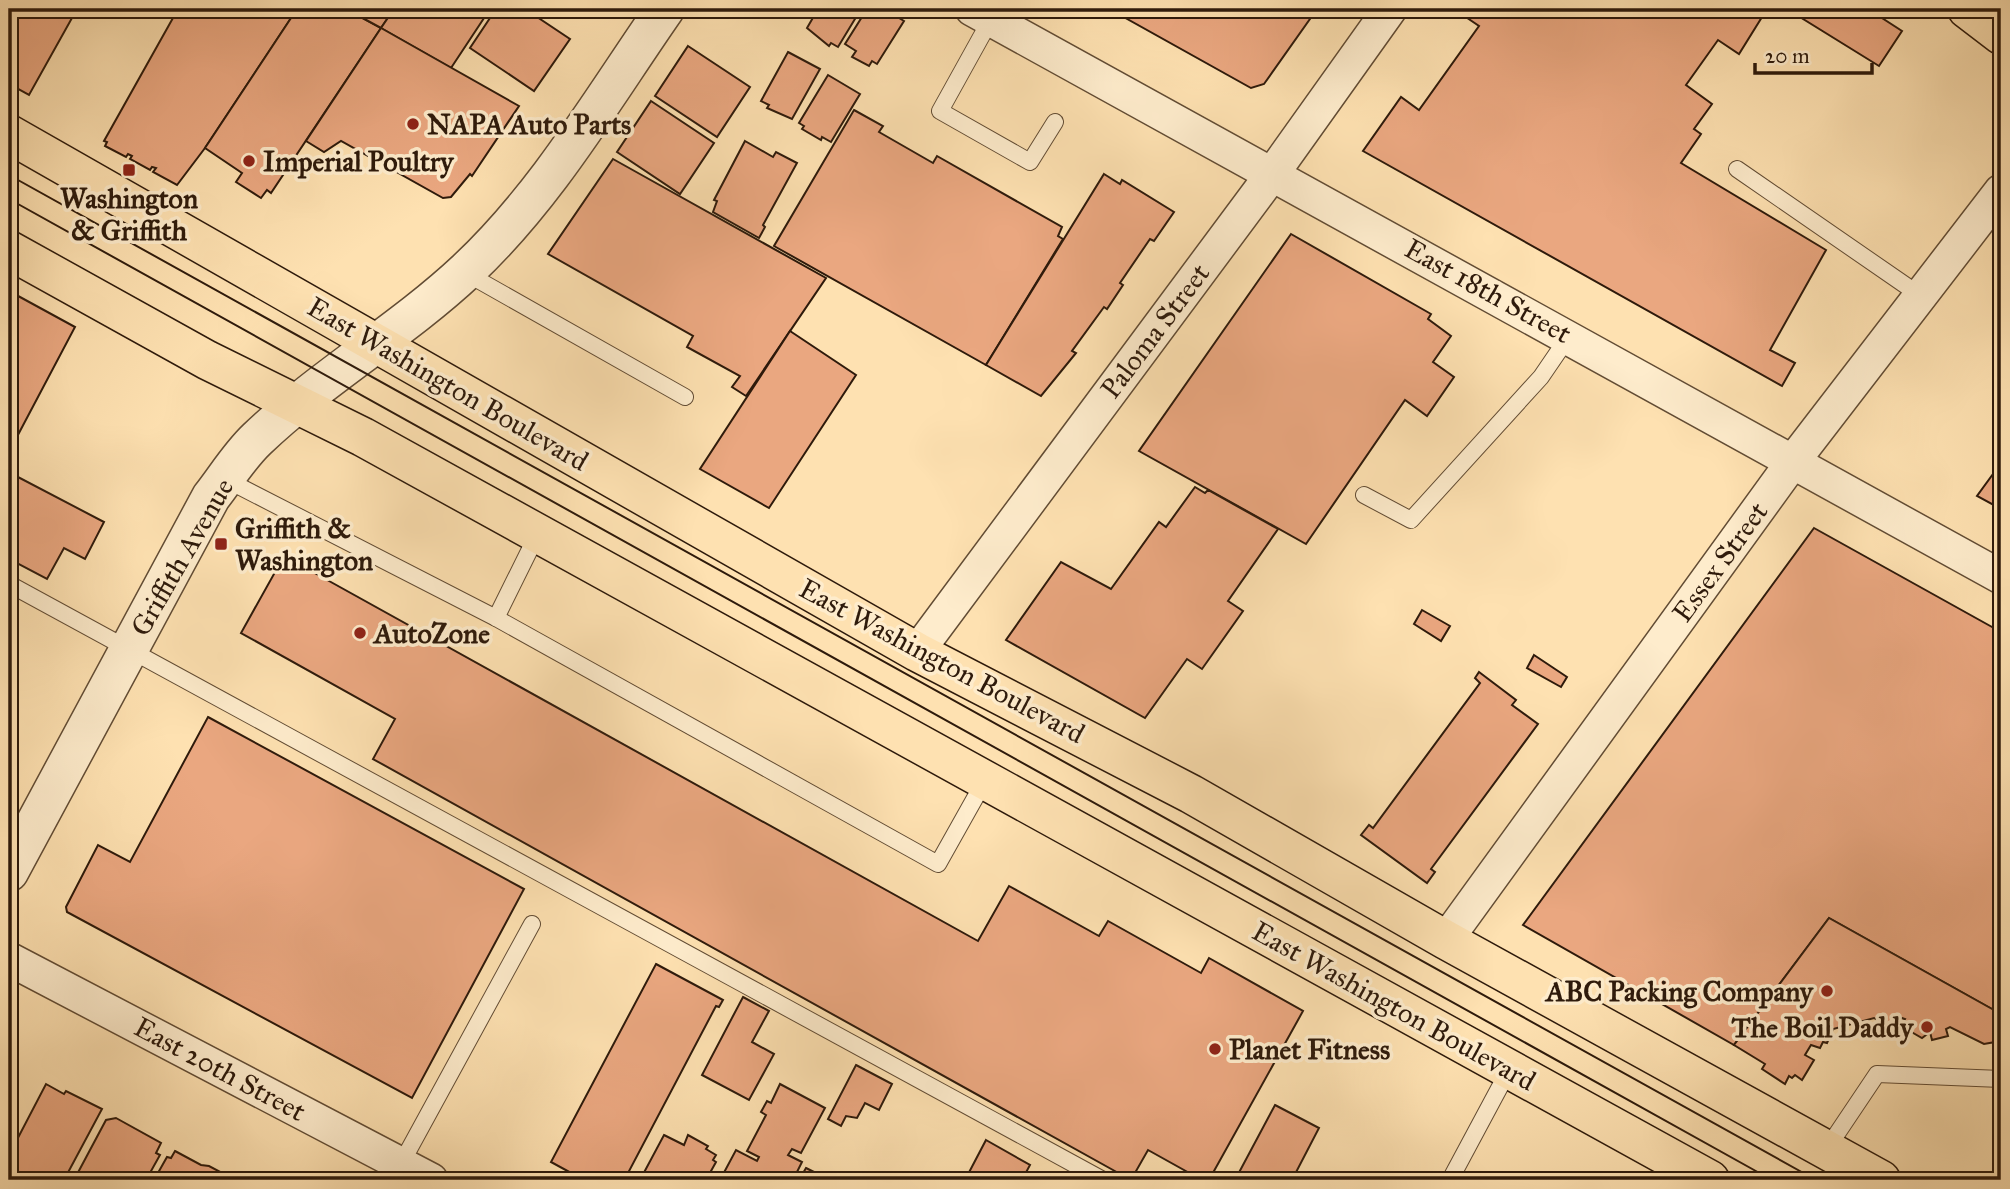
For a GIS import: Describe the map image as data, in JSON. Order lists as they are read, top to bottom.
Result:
{
  "streets": {
    "main road": ["East Washington Boulevard"],
    "street": [
      "East 18th Street",
      "Paloma Street",
      "Griffith Avenue",
      "Essex Street",
      "East 20th Street"
    ]
  },
  "crossings": [
    ["East 18th Street", "Paloma Street"],
    ["East 18th Street", "Essex Street"],
    ["Paloma Street", "East Washington Boulevard"],
    ["East Washington Boulevard", "Griffith Avenue"],
    ["East Washington Boulevard", "Essex Street"]
  ],
  "places": {
    "other": [
      "NAPA Auto Parts",
      "Imperial Poultry",
      "AutoZone",
      "ABC Packing Company",
      "The Boil Daddy",
      "Planet Fitness"
    ],
    "transit": ["Washington & Griffith", "Griffith & Washington"]
  },
  "scale_bar": "20 m"
}
